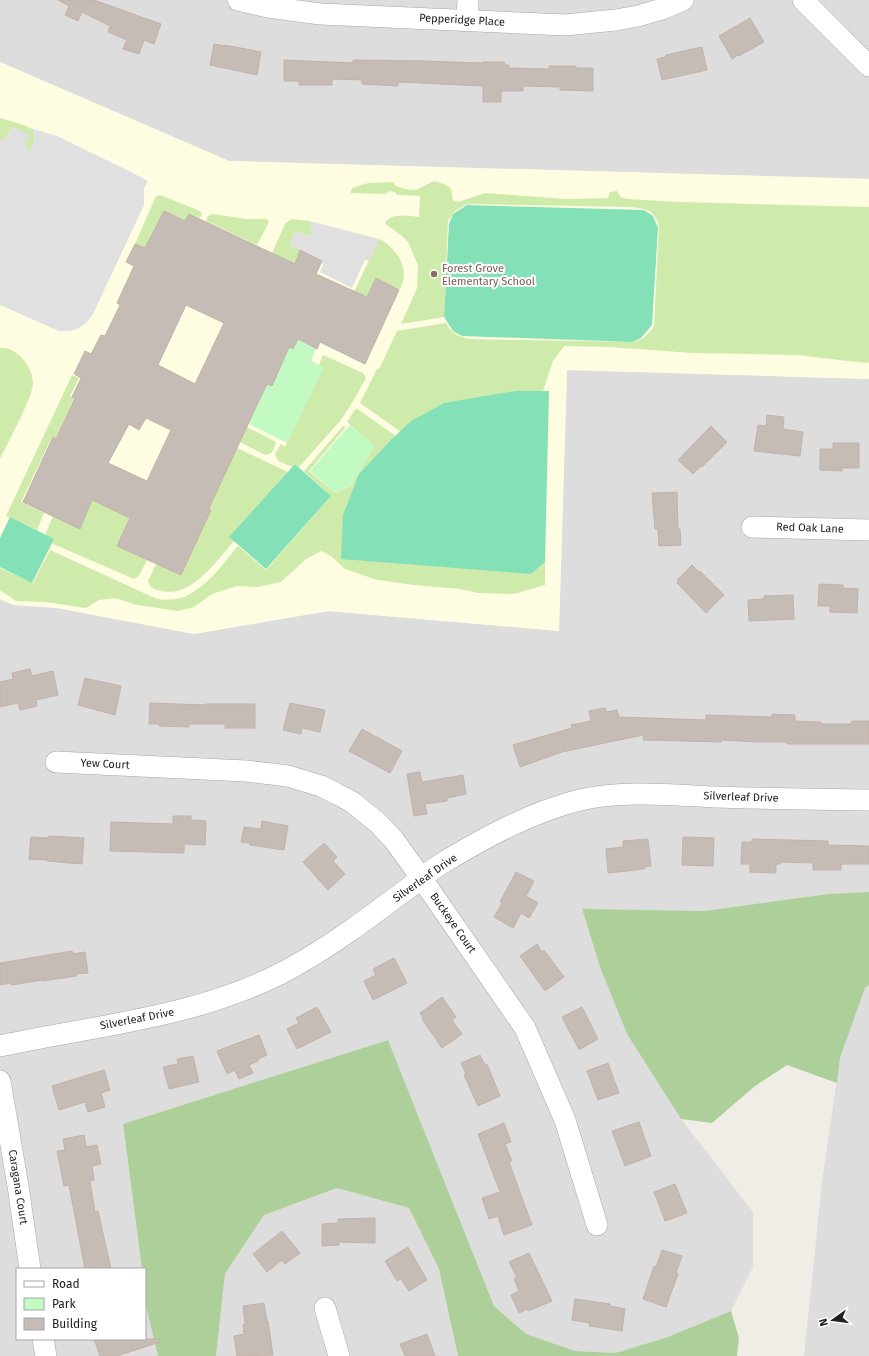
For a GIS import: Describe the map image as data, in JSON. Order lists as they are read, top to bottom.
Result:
{
  "streets": {
    "street": [
      "Pepperidge Place",
      "Red Oak Lane",
      "Yew Court",
      "Silverleaf Drive",
      "Buckeye Court",
      "Caragana Court"
    ]
  },
  "crossings": [
    ["Yew Court", "Buckeye Court"],
    ["Silverleaf Drive", "Buckeye Court"]
  ],
  "places": ["Forest Grove Elementary School"],
  "legend": ["Road", "Park", "Building"],
  "north": "left"
}
